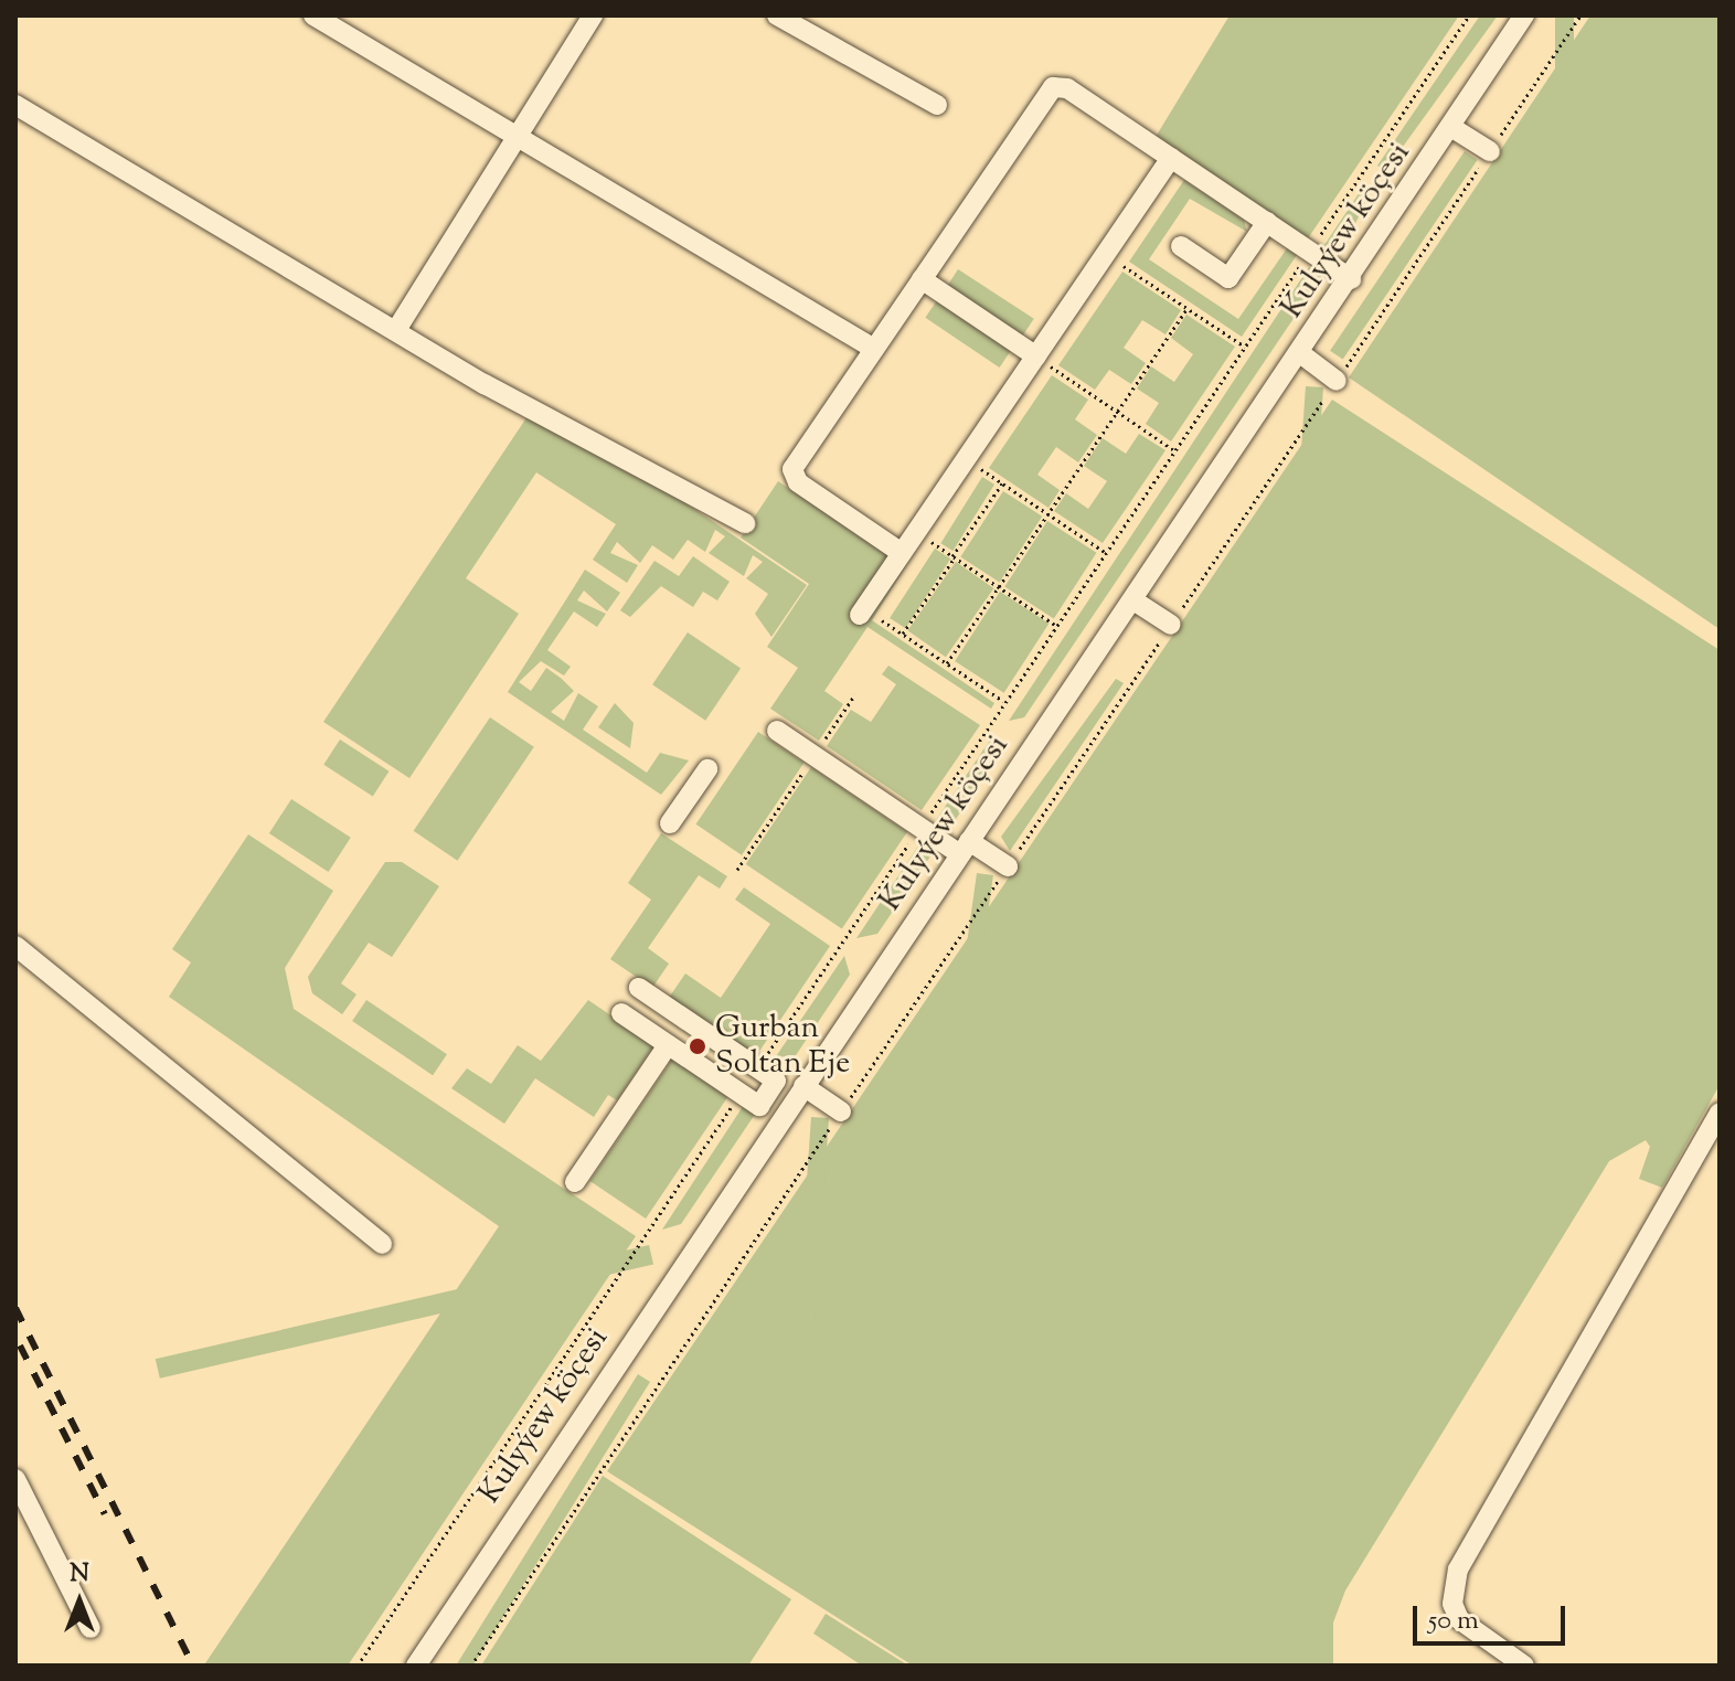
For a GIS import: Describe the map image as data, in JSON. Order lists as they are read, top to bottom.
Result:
{
  "streets": {
    "street": ["Kulyýew köçesi"]
  },
  "places": ["Gurban Soltan Eje"],
  "scale_bar": "50 m",
  "north": "top"
}
